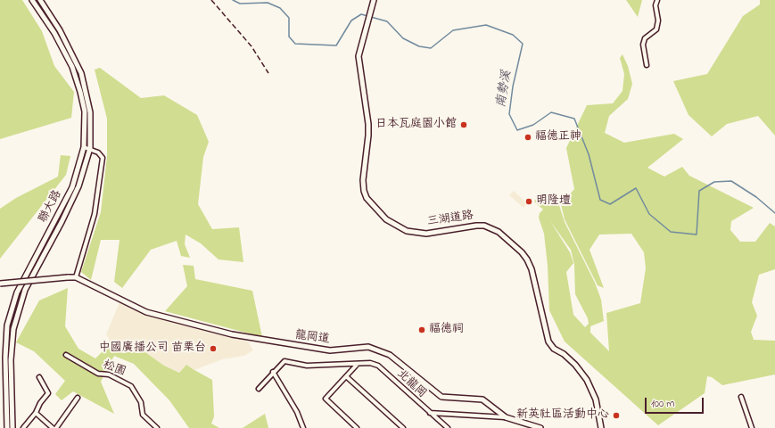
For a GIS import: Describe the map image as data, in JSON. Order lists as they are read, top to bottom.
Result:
{
  "streets": {
    "street": [
      "聯大路",
      "三湖道路",
      "龍岡道",
      "松園",
      "北龍岡"
    ]
  },
  "water": ["南勢溪"],
  "places": [
    "日本瓦庭園小館",
    "福德正神",
    "明隆壇",
    "福德祠",
    "中國廣播公司 苗栗台",
    "新英社區活動中心"
  ],
  "scale_bar": "100 m"
}
